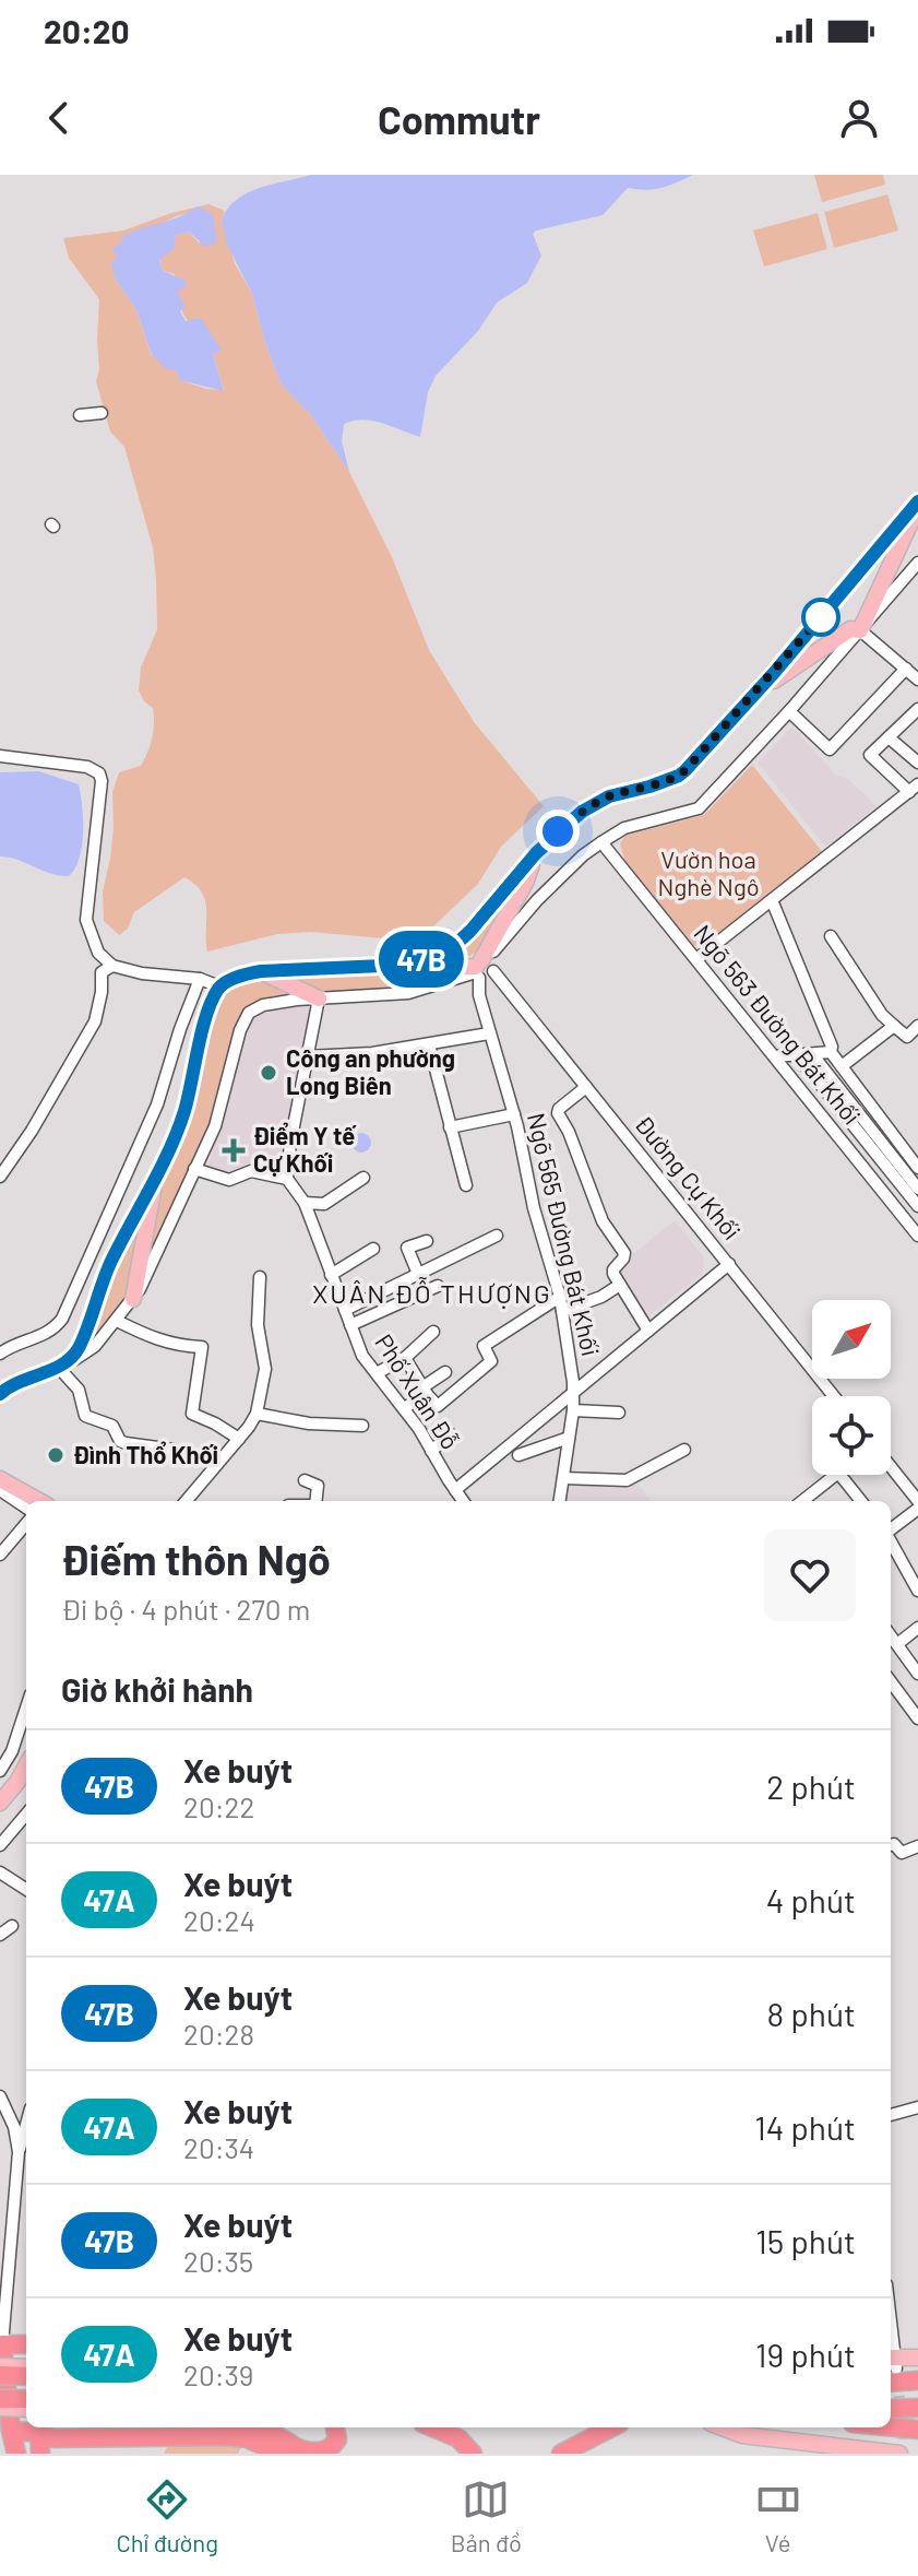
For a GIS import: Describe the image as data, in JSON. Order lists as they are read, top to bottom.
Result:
{
  "streets": {
    "street": [
      "Ngõ 563 Đường Bát Khối",
      "Đường Cự Khối",
      "Ngõ 565 Đường Bát Khối",
      "Phố Xuân Đỗ"
    ]
  },
  "crossings": [
    ["Đường Cự Khối", "Ngõ 565 Đường Bát Khối"]
  ],
  "districts": ["XUÂN ĐỖ THƯỢNG"],
  "parks": ["Vườn hoa Nghè Ngô"],
  "places": {
    "other": ["Công an phường Long Biên", "Đình Thổ Khối"],
    "health": ["Điểm Y tế Cự Khối"]
  },
  "lines": ["bus line 47B"],
  "north": "top right",
  "page": {
    "status": "20:20",
    "header": "Commutr",
    "on_map": "47B",
    "heading": [
      ["Điếm thôn Ngô", "Đi bộ · 4 phút · 270 m"],
      "Giờ khởi hành"
    ],
    "list": [
      {
        "mark": "47B",
        "name": "Xe buýt",
        "note": "20:22",
        "value": "2 phút"
      },
      {
        "mark": "47A",
        "name": "Xe buýt",
        "note": "20:24",
        "value": "4 phút"
      },
      {
        "mark": "47B",
        "name": "Xe buýt",
        "note": "20:28",
        "value": "8 phút"
      },
      {
        "mark": "47A",
        "name": "Xe buýt",
        "note": "20:34",
        "value": "14 phút"
      },
      {
        "mark": "47B",
        "name": "Xe buýt",
        "note": "20:35",
        "value": "15 phút"
      },
      {
        "mark": "47A",
        "name": "Xe buýt",
        "note": "20:39",
        "value": "19 phút"
      }
    ],
    "tabs": ["Chỉ đường", "Bản đồ", "Vé"]
  }
}
